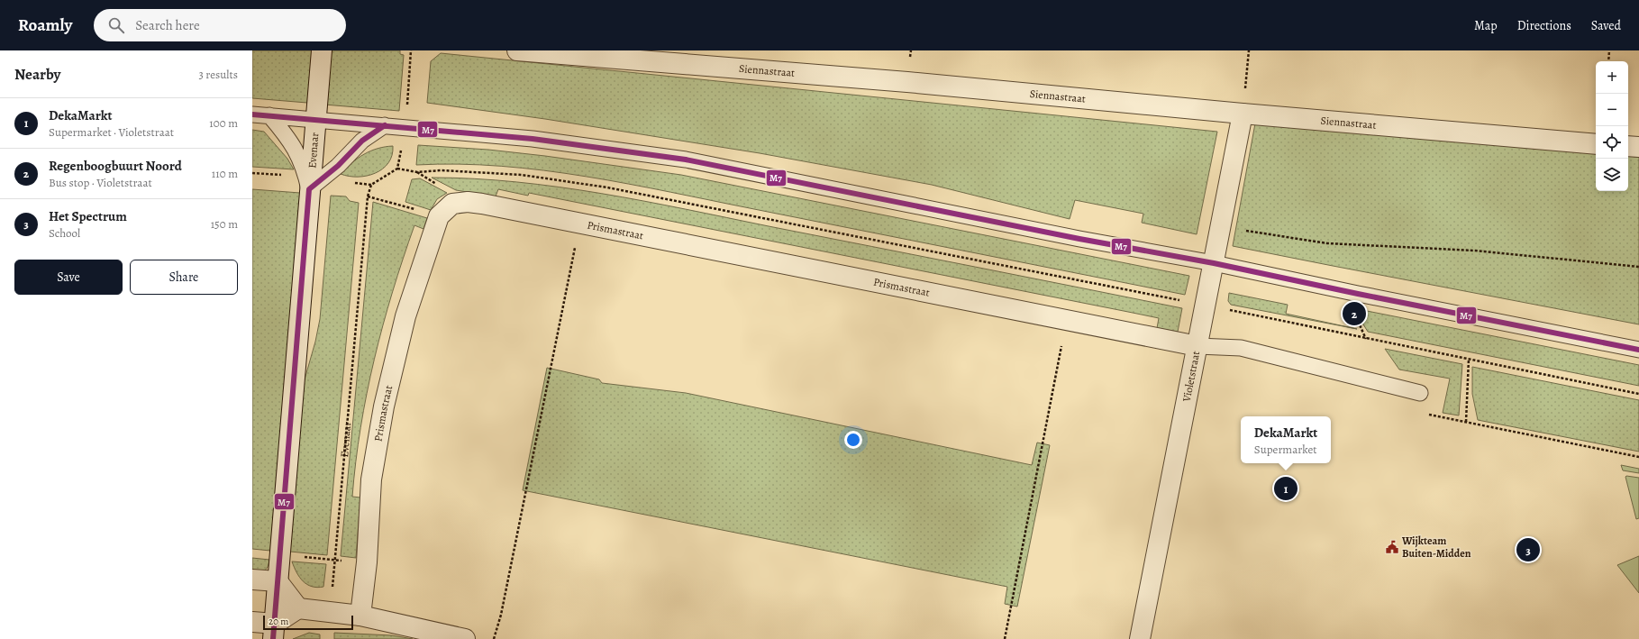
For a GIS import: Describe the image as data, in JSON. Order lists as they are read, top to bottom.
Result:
{
  "streets": {
    "street": [
      "Siennastraat",
      "Evenaar",
      "Prismastraat",
      "Violetstraat"
    ]
  },
  "crossings": [
    ["Siennastraat", "Violetstraat"],
    ["Prismastraat", "Violetstraat"]
  ],
  "places": {
    "public building": ["Wijkteam Buiten-Midden"]
  },
  "lines": ["transit line M7"],
  "scale_bar": "20 m",
  "page": {
    "header": "Roamly",
    "search": "Search here",
    "nav": ["Map", "Directions", "Saved"],
    "heading": ["Nearby", "3 results"],
    "map_buttons": ["+", "−"],
    "list": [
      {
        "mark": "1",
        "name": "DekaMarkt",
        "note": "Supermarket · Violetstraat",
        "value": "100 m"
      },
      {
        "mark": "2",
        "name": "Regenboogbuurt Noord",
        "note": "Bus stop · Violetstraat",
        "value": "110 m"
      },
      {
        "mark": "3",
        "name": "Het Spectrum",
        "note": "School",
        "value": "150 m"
      }
    ],
    "buttons": ["Save", "Share"],
    "pins": ["2", "1", "3"],
    "popup": ["DekaMarkt", "Supermarket"],
    "scale": "20 m"
  }
}
